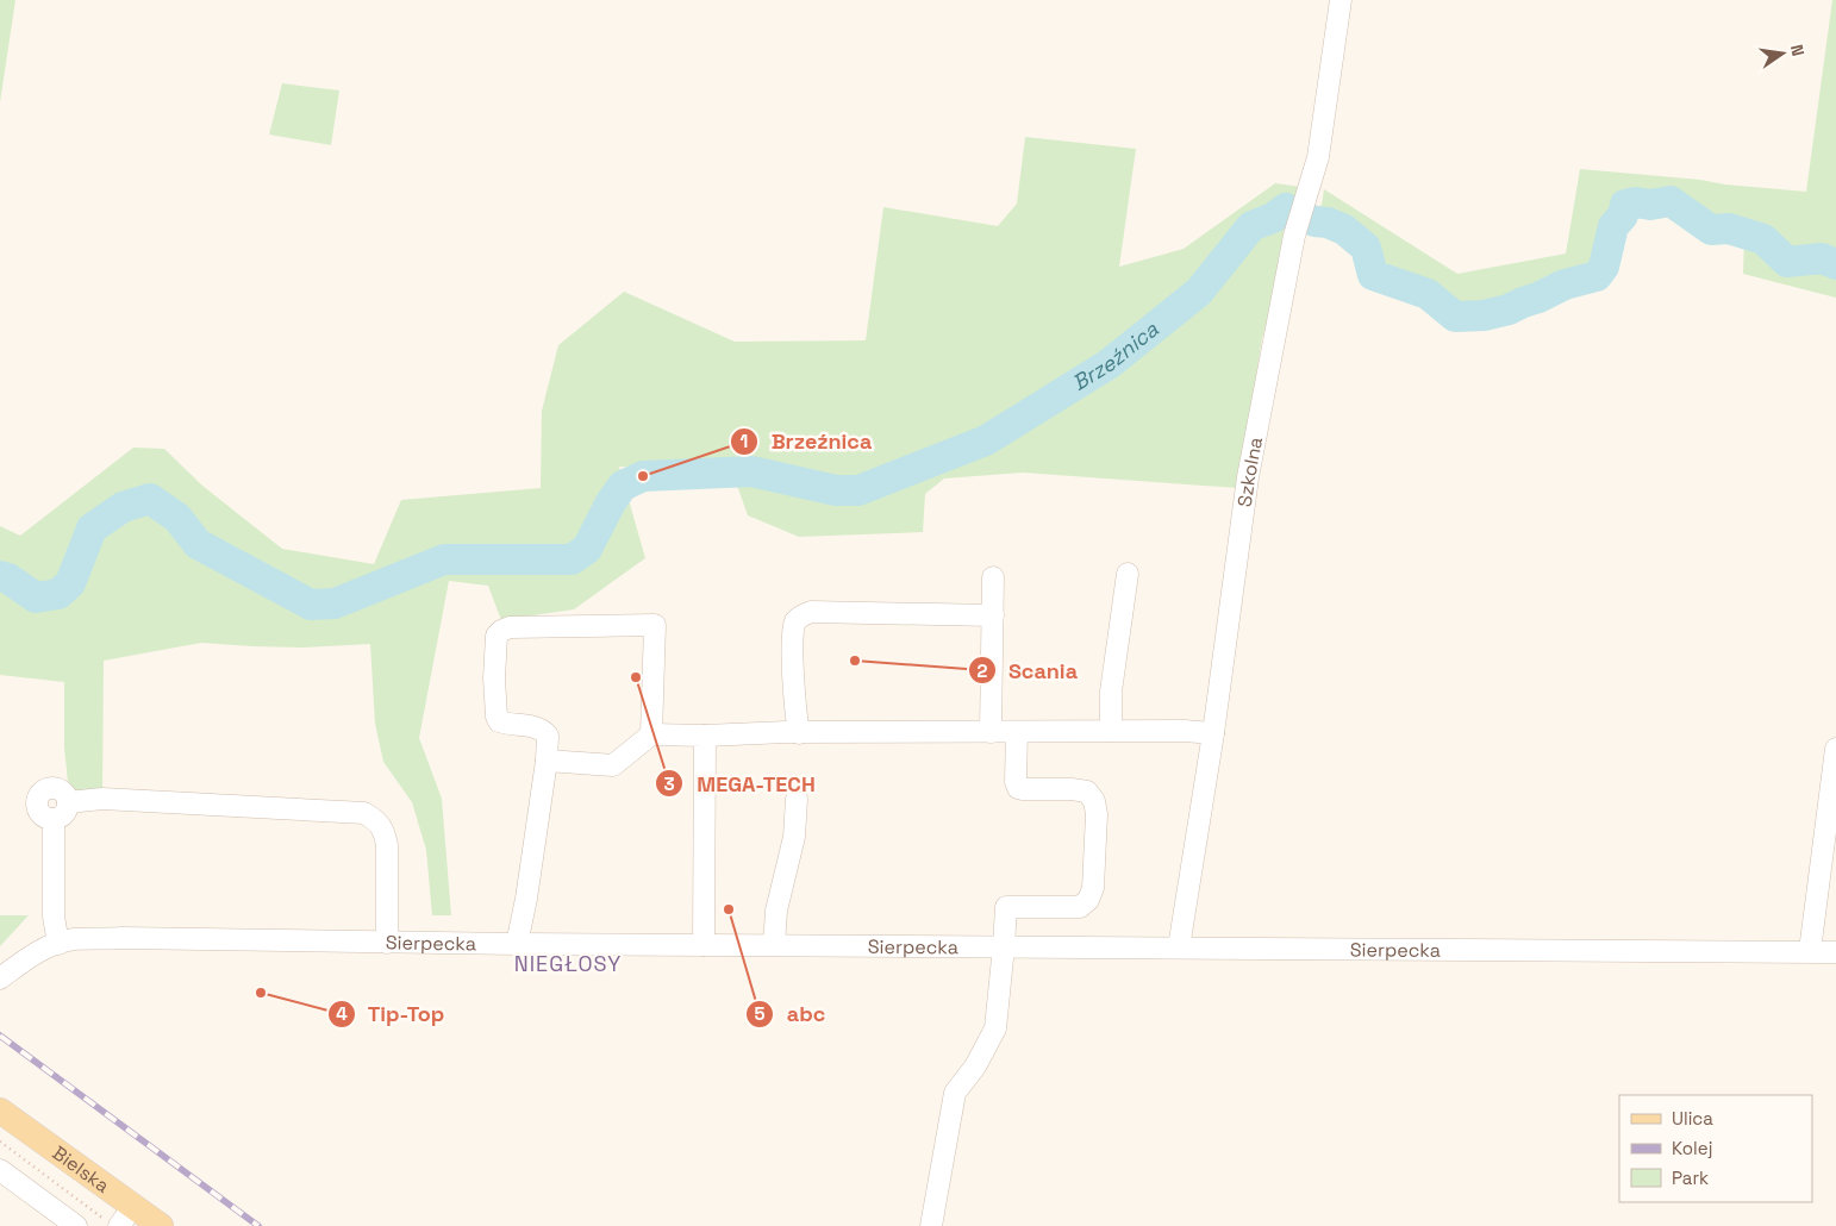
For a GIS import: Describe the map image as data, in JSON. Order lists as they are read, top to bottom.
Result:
{
  "streets": {
    "main road": ["Bielska"],
    "street": ["Szkolna", "Sierpecka"]
  },
  "crossings": [
    ["Szkolna", "Sierpecka"]
  ],
  "districts": ["NIEGŁOSY"],
  "water": ["Brzeźnica"],
  "places": [
    "Brzeźnica",
    "Scania",
    "MEGA-TECH",
    "abc",
    "Tip-Top"
  ],
  "legend": ["Ulica", "Kolej", "Park"],
  "north": "right"
}
